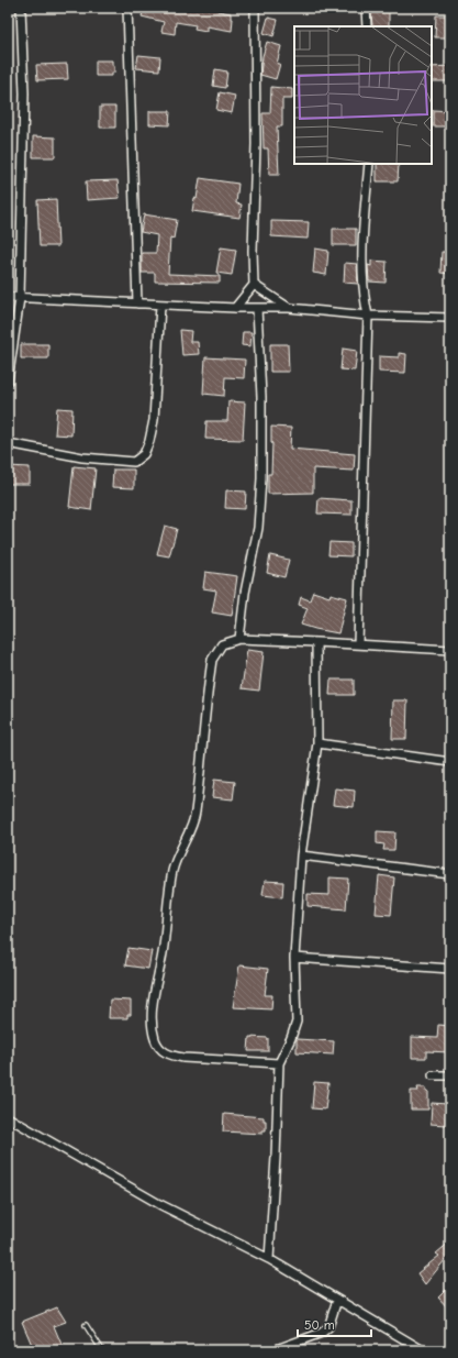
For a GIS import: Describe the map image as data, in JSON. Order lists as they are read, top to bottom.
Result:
{
  "scale_bar": "50 m"
}
